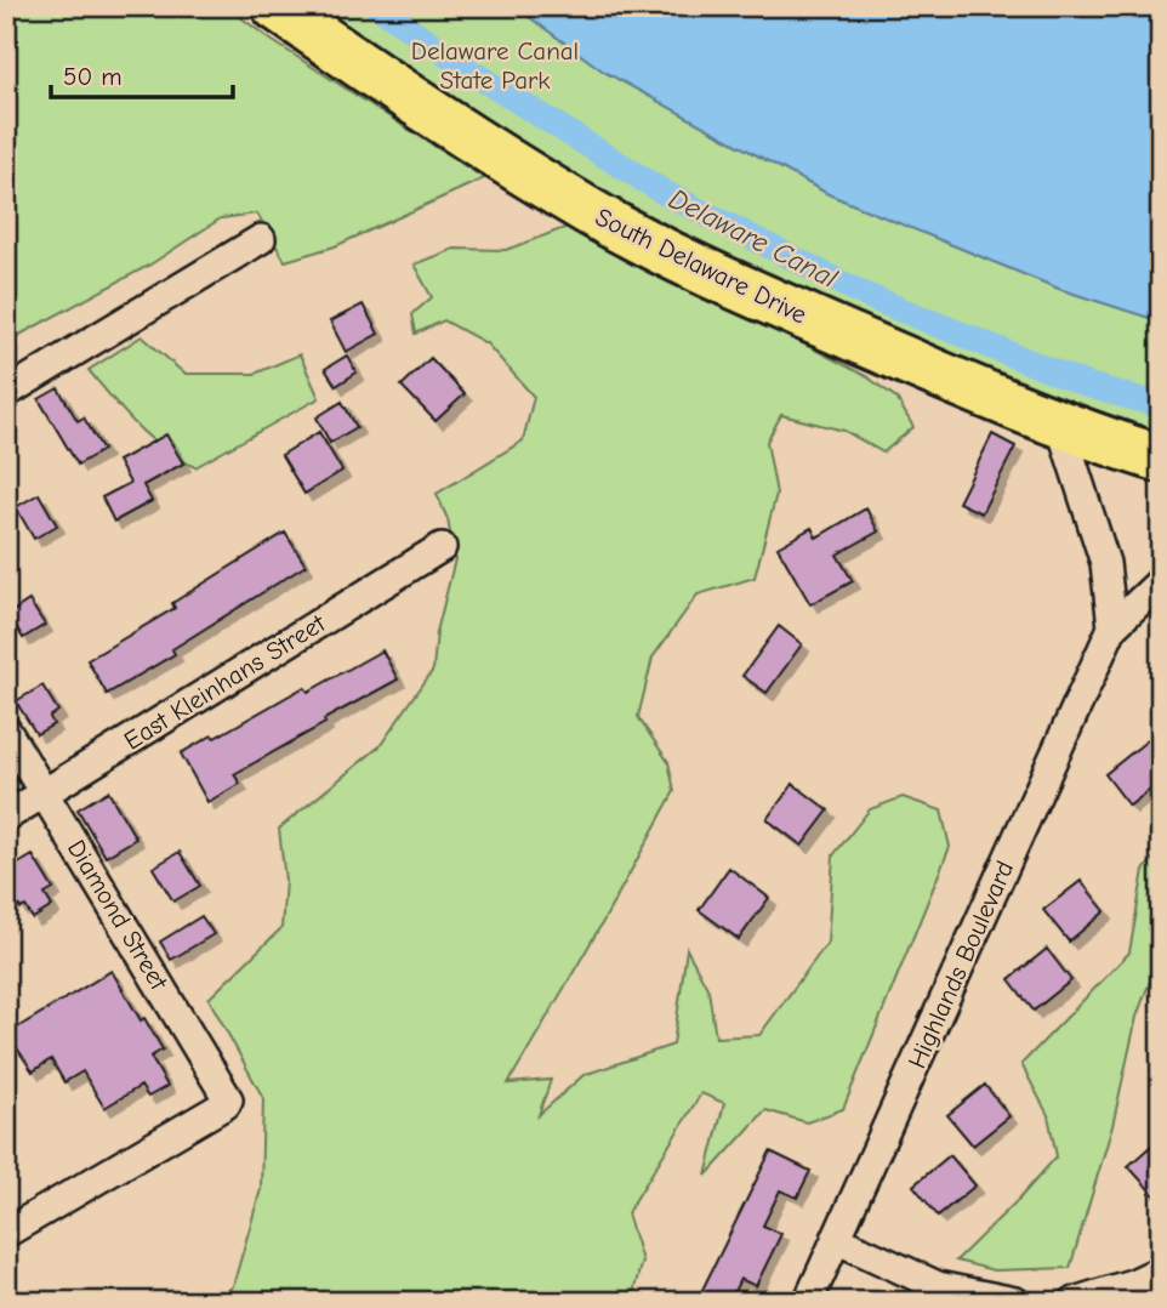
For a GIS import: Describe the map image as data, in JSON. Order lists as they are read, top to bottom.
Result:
{
  "streets": {
    "highway": ["South Delaware Drive"],
    "street": ["East Kleinhans Street", "Diamond Street", "Highlands Boulevard"]
  },
  "crossings": [
    ["East Kleinhans Street", "Diamond Street"]
  ],
  "water": ["Delaware Canal"],
  "parks": ["Delaware Canal State Park"],
  "scale_bar": "50 m"
}
